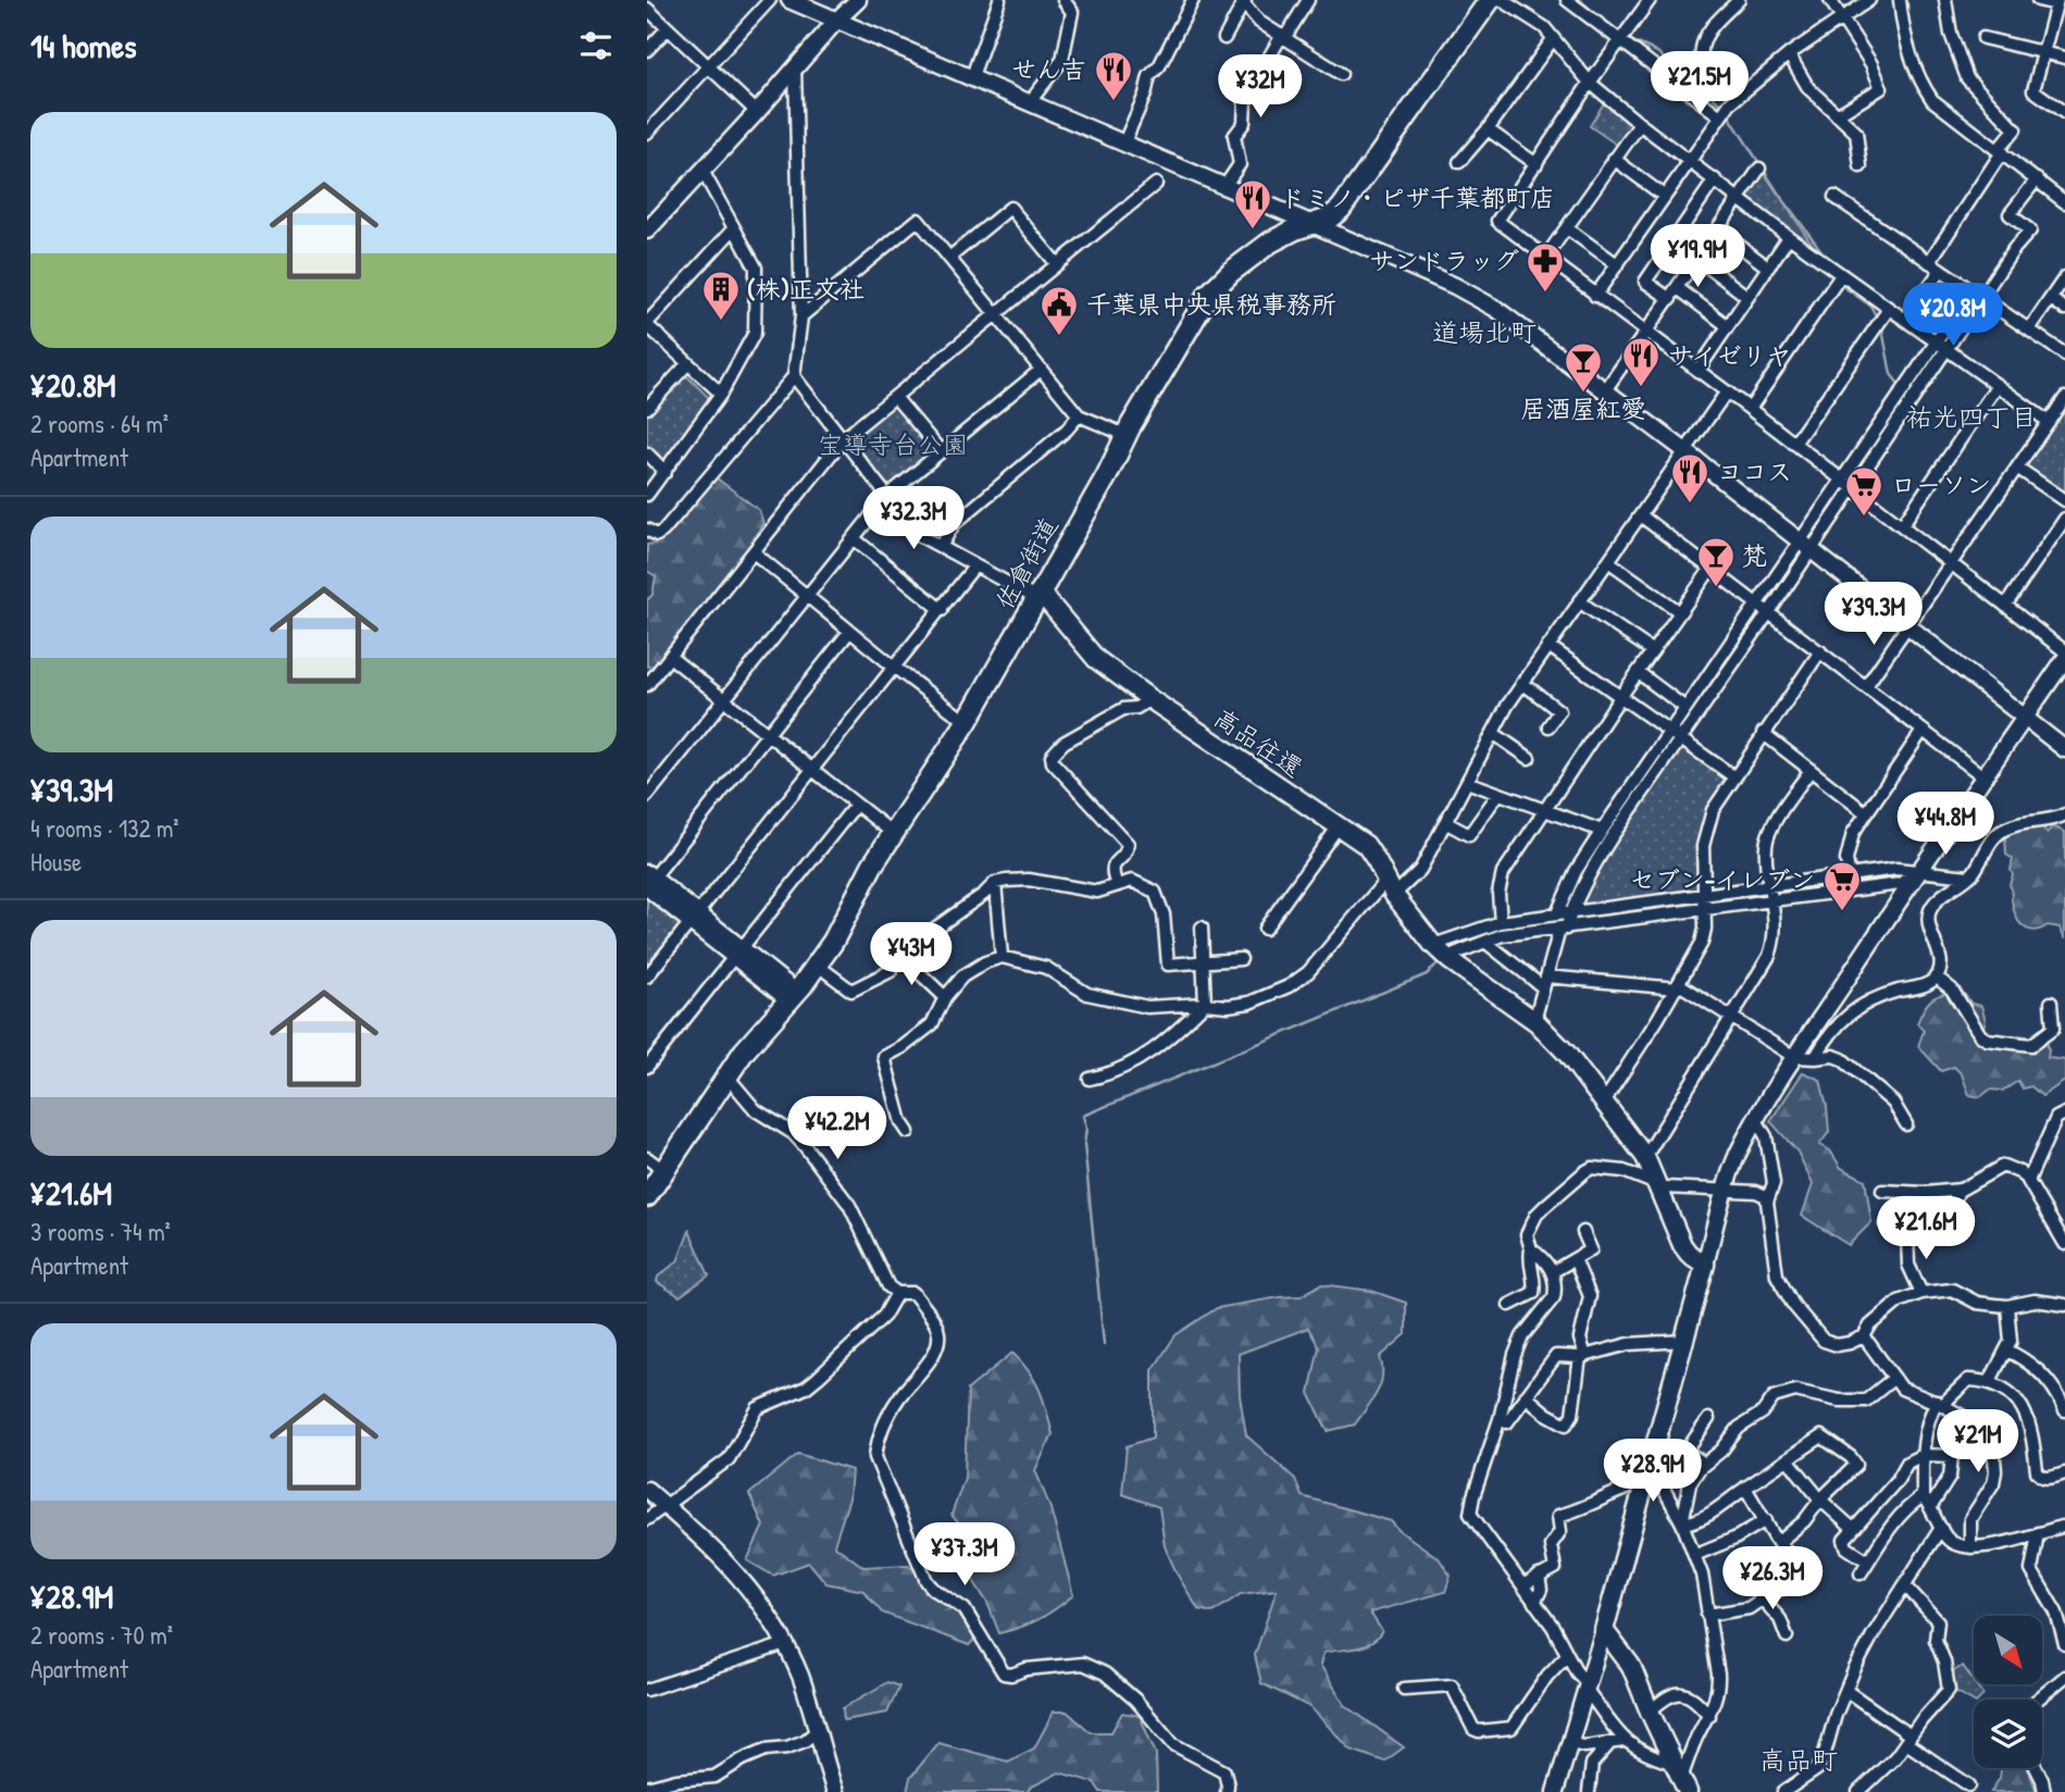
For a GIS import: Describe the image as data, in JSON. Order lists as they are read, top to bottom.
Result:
{
  "streets": {
    "highway": ["佐倉街道"],
    "main road": ["高品往還"]
  },
  "crossings": [
    ["佐倉街道", "高品往還"]
  ],
  "districts": ["道場北町", "祐光四丁目", "高品町"],
  "parks": ["宝導寺台公園"],
  "places": {
    "restaurant": [
      "せん吉",
      "ドミノ・ピザ千葉都町店",
      "サイゼリヤ",
      "ココス"
    ],
    "pharmacy": ["サンドラッグ"],
    "building": ["(株)正文社"],
    "public building": ["千葉県中央県税事務所"],
    "bar": ["居酒屋紅愛", "梵"],
    "supermarket": ["ローソン", "セブン-イレブン"]
  },
  "north": "bottom right",
  "page": {
    "heading": "14 homes",
    "price": [
      "¥21.5M",
      "¥32M",
      "¥19.9M",
      "¥20.8M",
      "¥32.3M",
      "¥39.3M",
      "¥44.8M",
      "¥43M",
      "¥42.2M",
      "¥21.6M",
      "¥21M",
      "¥28.9M",
      "¥37.3M",
      "¥26.3M"
    ],
    "list": [
      {
        "name": "¥20.8M",
        "note": "2 rooms · 64 m² · Apartment"
      },
      {
        "name": "¥39.3M",
        "note": "4 rooms · 132 m² · House"
      },
      {
        "name": "¥21.6M",
        "note": "3 rooms · 74 m² · Apartment"
      },
      {
        "name": "¥28.9M",
        "note": "2 rooms · 70 m² · Apartment"
      }
    ]
  }
}
